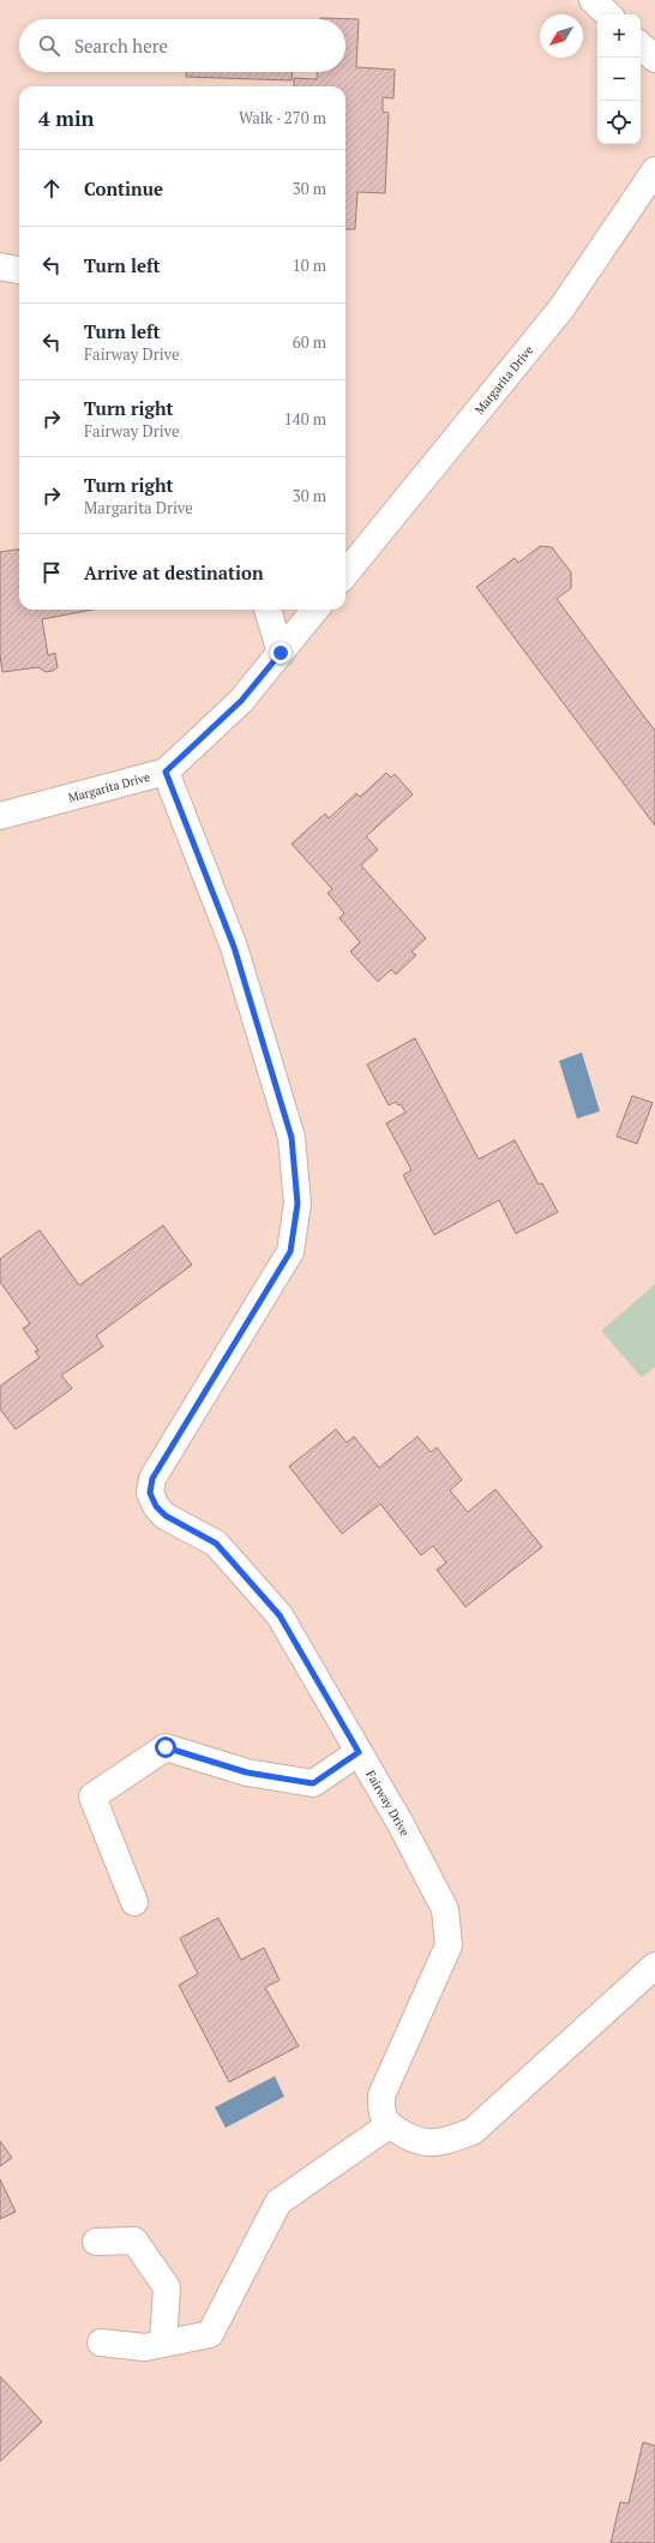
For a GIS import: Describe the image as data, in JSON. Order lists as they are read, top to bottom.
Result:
{
  "streets": {
    "street": ["Margarita Drive", "Fairway Drive"]
  },
  "crossings": [
    ["Margarita Drive", "Fairway Drive"]
  ],
  "north": "bottom left",
  "page": {
    "map_buttons": ["+", "−"],
    "search": "Search here",
    "heading": ["4 min", "Walk · 270 m"],
    "list": [
      ["Continue", "30 m"],
      ["Turn left", "10 m"],
      ["Turn left", "Fairway Drive", "60 m"],
      ["Turn right", "Fairway Drive", "140 m"],
      ["Turn right", "Margarita Drive", "30 m"],
      "Arrive at destination"
    ]
  }
}
